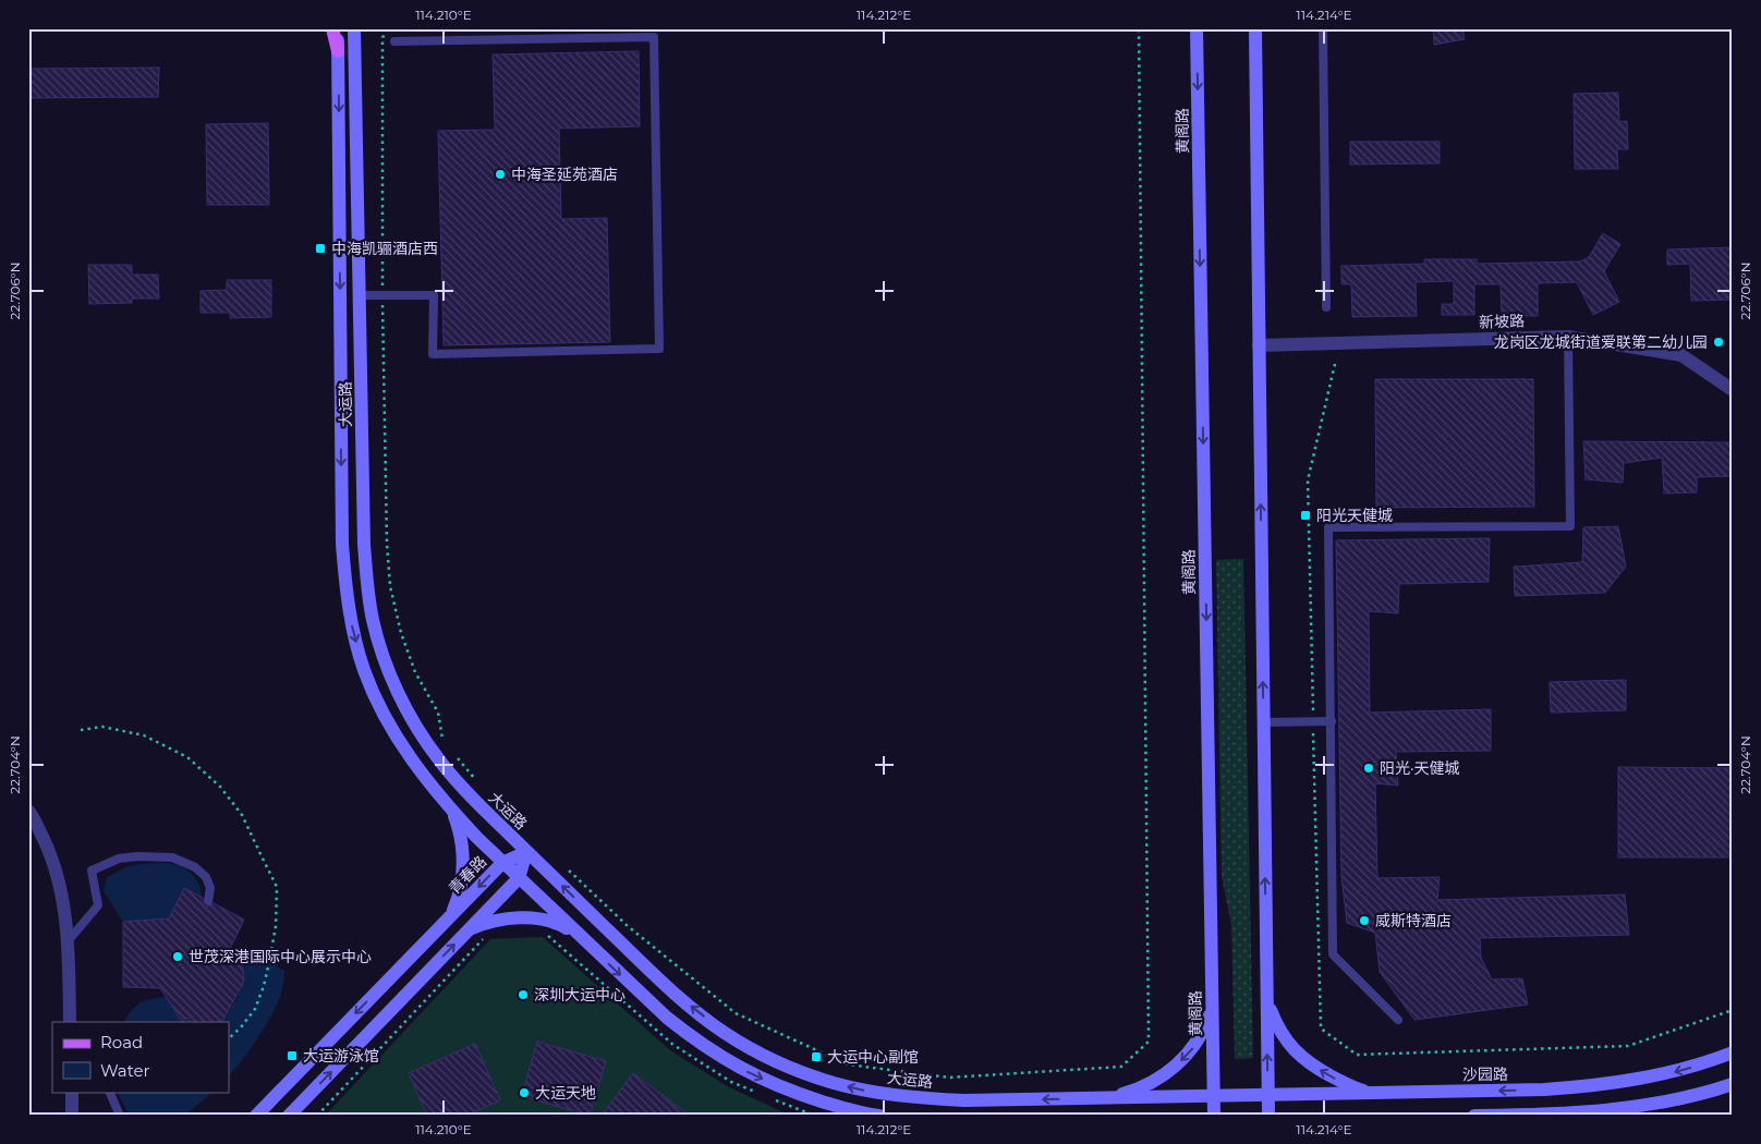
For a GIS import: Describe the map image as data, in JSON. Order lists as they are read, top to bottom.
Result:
{
  "streets": {
    "street": [
      "黄阁路",
      "新坡路",
      "大运路",
      "青春路",
      "沙园路"
    ]
  },
  "crossings": [
    ["黄阁路", "大运路"],
    ["大运路", "青春路"],
    ["大运路", "沙园路"]
  ],
  "places": {
    "other": [
      "中海圣延苑酒店",
      "龙岗区龙城街道爱联第二幼儿园",
      "阳光·天健城",
      "威斯特酒店",
      "世茂深港国际中心展示中心",
      "深圳大运中心",
      "大运天地"
    ],
    "transit": [
      "中海凯骊酒店西",
      "阳光天健城",
      "大运游泳馆",
      "大运中心副馆"
    ]
  },
  "legend": ["Road", "Water"],
  "coordinates": [
    "114.210°E",
    "114.212°E",
    "114.214°E",
    "22.706°N",
    "22.704°N"
  ]
}
